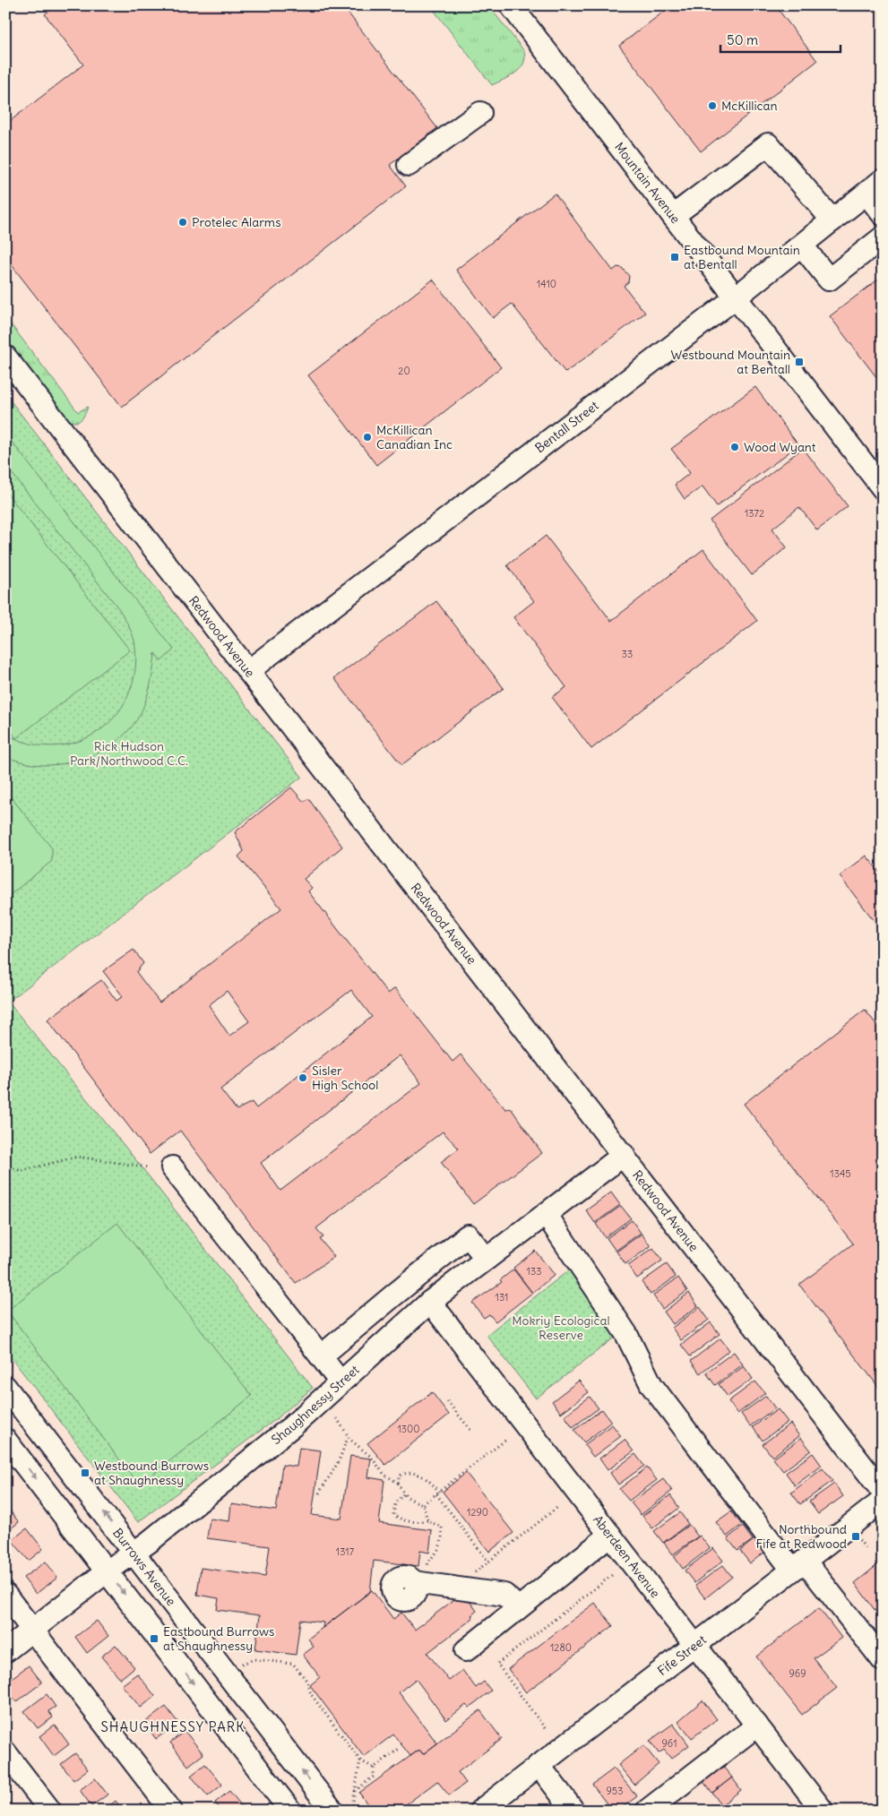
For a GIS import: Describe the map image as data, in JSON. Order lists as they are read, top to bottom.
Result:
{
  "streets": {
    "street": [
      "Mountain Avenue",
      "Bentall Street",
      "Redwood Avenue",
      "Shaughnessy Street",
      "Aberdeen Avenue",
      "Burrows Avenue",
      "Fife Street"
    ]
  },
  "crossings": [
    ["Mountain Avenue", "Bentall Street"],
    ["Bentall Street", "Redwood Avenue"],
    ["Redwood Avenue", "Shaughnessy Street"],
    ["Shaughnessy Street", "Aberdeen Avenue"],
    ["Shaughnessy Street", "Burrows Avenue"],
    ["Aberdeen Avenue", "Fife Street"]
  ],
  "districts": ["SHAUGHNESSY PARK"],
  "parks": ["Rick Hudson Park/Northwood C.C.", "Mokriy Ecological Reserve"],
  "places": {
    "other": [
      "McKillican",
      "Protelec Alarms",
      "McKillican Canadian Inc",
      "Wood Wyant",
      "Sisler High School"
    ],
    "transit": [
      "Eastbound Mountain at Bentall",
      "Westbound Mountain at Bentall",
      "Westbound Burrows at Shaughnessy",
      "Northbound Fife at Redwood",
      "Eastbound Burrows at Shaughnessy"
    ]
  },
  "house_numbers": [
    "1410",
    "20",
    "1372",
    "33",
    "1345",
    "133",
    "131",
    "1300",
    "1290",
    "1317",
    "1280",
    "969",
    "961",
    "953"
  ],
  "scale_bar": "50 m"
}
